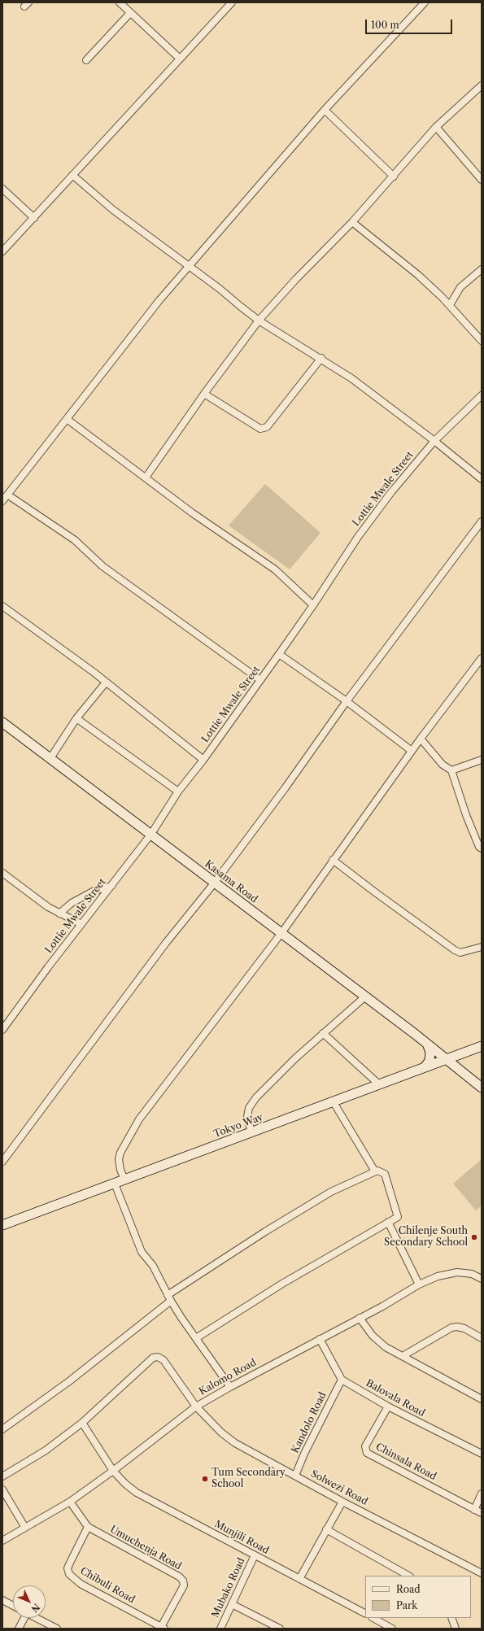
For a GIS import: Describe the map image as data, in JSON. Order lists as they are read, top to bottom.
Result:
{
  "streets": {
    "street": [
      "Lottie Mwale Street",
      "Kasama Road",
      "Tokyo Way",
      "Kalomo Road",
      "Balovala Road",
      "Kandolo Road",
      "Chinsala Road",
      "Solwezi Road",
      "Munjili Road",
      "Umuchenja Road",
      "Chibuli Road",
      "Mubako Road"
    ]
  },
  "crossings": [
    ["Lottie Mwale Street", "Kasama Road"],
    ["Kasama Road", "Tokyo Way"],
    ["Kalomo Road", "Solwezi Road"],
    ["Kalomo Road", "Munjili Road"],
    ["Balovala Road", "Kandolo Road"],
    ["Balovala Road", "Chinsala Road"],
    ["Kandolo Road", "Solwezi Road"],
    ["Solwezi Road", "Munjili Road"],
    ["Munjili Road", "Mubako Road"],
    ["Umuchenja Road", "Chibuli Road"]
  ],
  "places": ["Chilenje South Secondary School", "Tum Secondary School"],
  "legend": ["Road", "Park"],
  "scale_bar": "100 m",
  "north": "bottom right"
}
